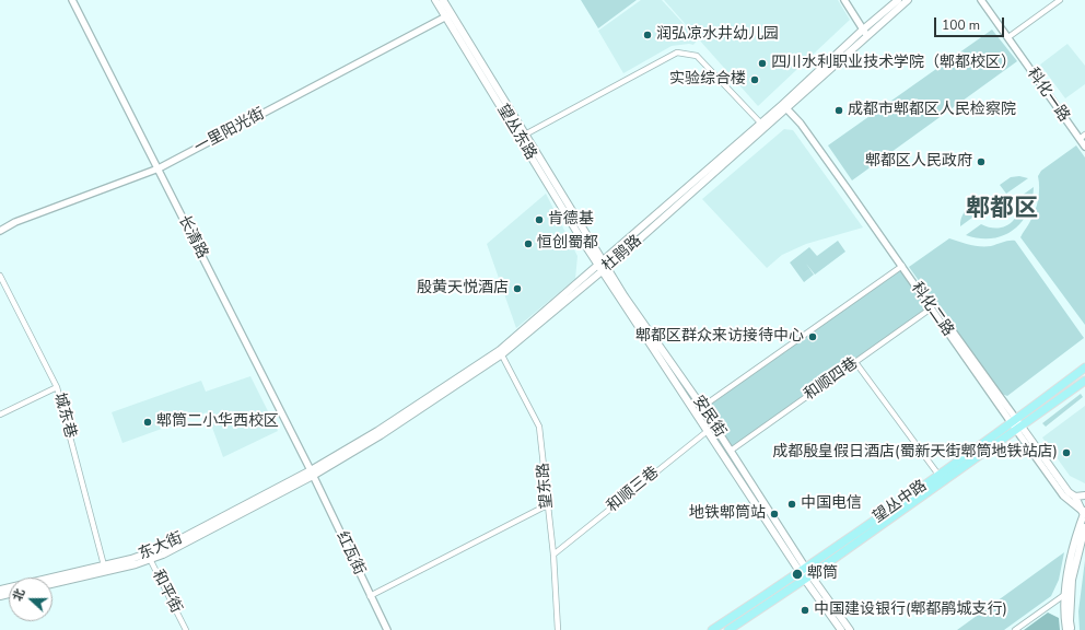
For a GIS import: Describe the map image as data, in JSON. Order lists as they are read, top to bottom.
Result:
{
  "streets": {
    "main road": [
      "望丛东路",
      "杜鹃路",
      "安民街",
      "望丛中路",
      "东大街"
    ],
    "street": [
      "科化一路",
      "一里阳光街",
      "长清路",
      "科化二路",
      "和顺四巷",
      "城东巷",
      "望东路",
      "和顺三巷",
      "红瓦街",
      "和平街"
    ]
  },
  "crossings": [
    ["一里阳光街", "望丛东路"],
    ["一里阳光街", "长清路"],
    ["望丛东路", "杜鹃路"],
    ["望丛东路", "安民街"],
    ["长清路", "杜鹃路"],
    ["长清路", "东大街"],
    ["长清路", "红瓦街"],
    ["杜鹃路", "科化二路"],
    ["杜鹃路", "安民街"],
    ["杜鹃路", "望东路"],
    ["杜鹃路", "东大街"],
    ["杜鹃路", "红瓦街"],
    ["科化二路", "和顺四巷"],
    ["科化二路", "望丛中路"],
    ["和顺四巷", "安民街"],
    ["城东巷", "东大街"],
    ["安民街", "和顺三巷"],
    ["安民街", "望丛中路"],
    ["望东路", "和顺三巷"],
    ["东大街", "红瓦街"],
    ["东大街", "和平街"]
  ],
  "districts": ["郫都区"],
  "places": [
    "润弘凉水井幼儿园",
    "四川水利职业技术学院（郫都校区）",
    "实验综合楼",
    "成都市郫都区人民检察院",
    "郫都区人民政府",
    "肯德基",
    "恒创蜀都",
    "殷黄天悦酒店",
    "郫都区群众来访接待中心",
    "郫筒二小华西校区",
    "成都殷皇假日酒店(蜀新天街郫筒地铁站店)",
    "中国电信",
    "地铁郫筒站",
    "郫筒",
    "中国建设银行(郫都鹃城支行)"
  ],
  "scale_bar": "100 m",
  "north": "left"
}
